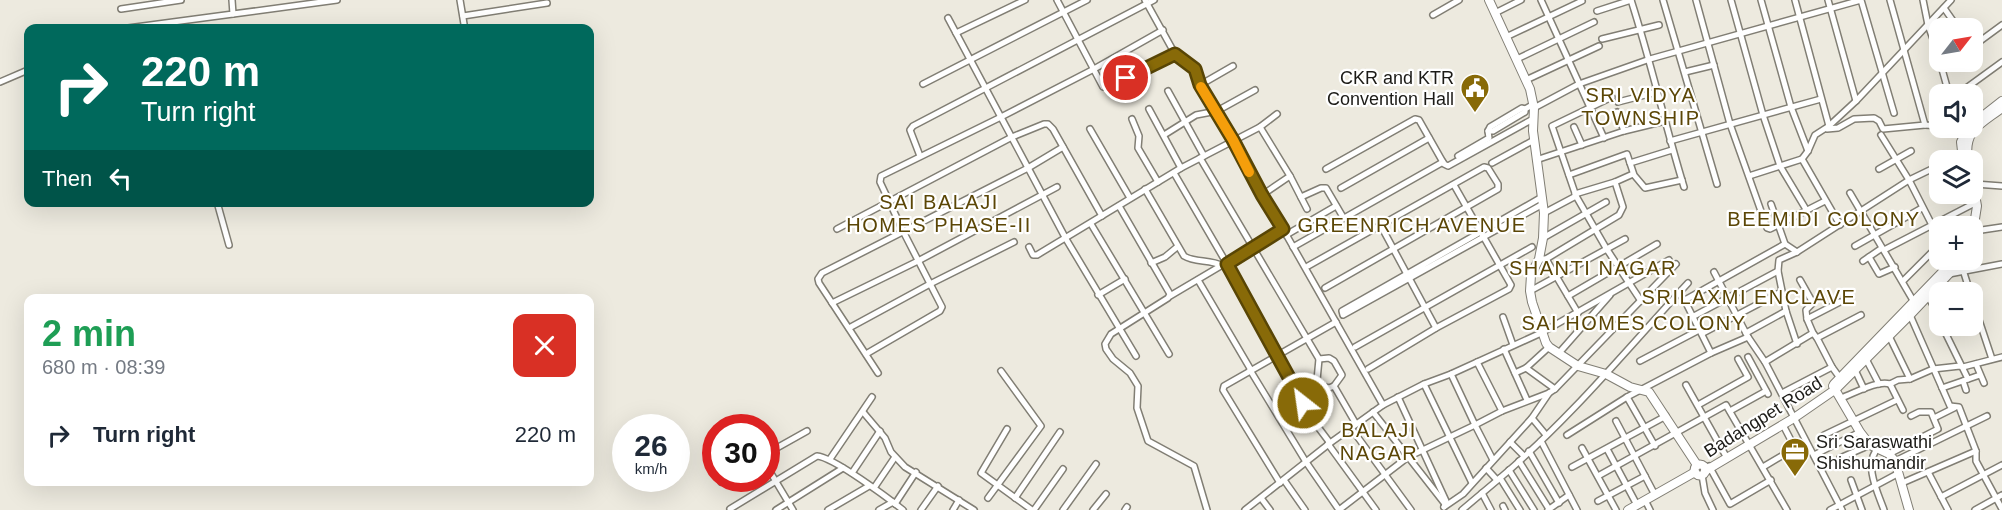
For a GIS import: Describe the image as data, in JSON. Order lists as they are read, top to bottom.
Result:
{
  "streets": {
    "main road": ["Badangpet Road"]
  },
  "districts": [
    "SRI VIDYA TOWNSHIP",
    "SAI BALAJI HOMES PHASE-II",
    "BEEMIDI COLONY",
    "GREENRICH AVENUE",
    "SHANTI NAGAR",
    "SRILAXMI ENCLAVE",
    "SAI HOMES COLONY",
    "BALAJI NAGAR"
  ],
  "places": {
    "public building": ["CKR and KTR Convention Hall"],
    "office": ["Sri Saraswathi Shishumandir"]
  },
  "north": "top right",
  "page": {
    "map_buttons": ["+", "−"],
    "turn": ["220 m", "Turn right"],
    "then": "Then",
    "heading": ["2 min", "680 m · 08:39"],
    "list": [
      {
        "name": "Turn right",
        "value": "220 m"
      }
    ],
    "speed": "26 km/h",
    "limit": "30"
  }
}
